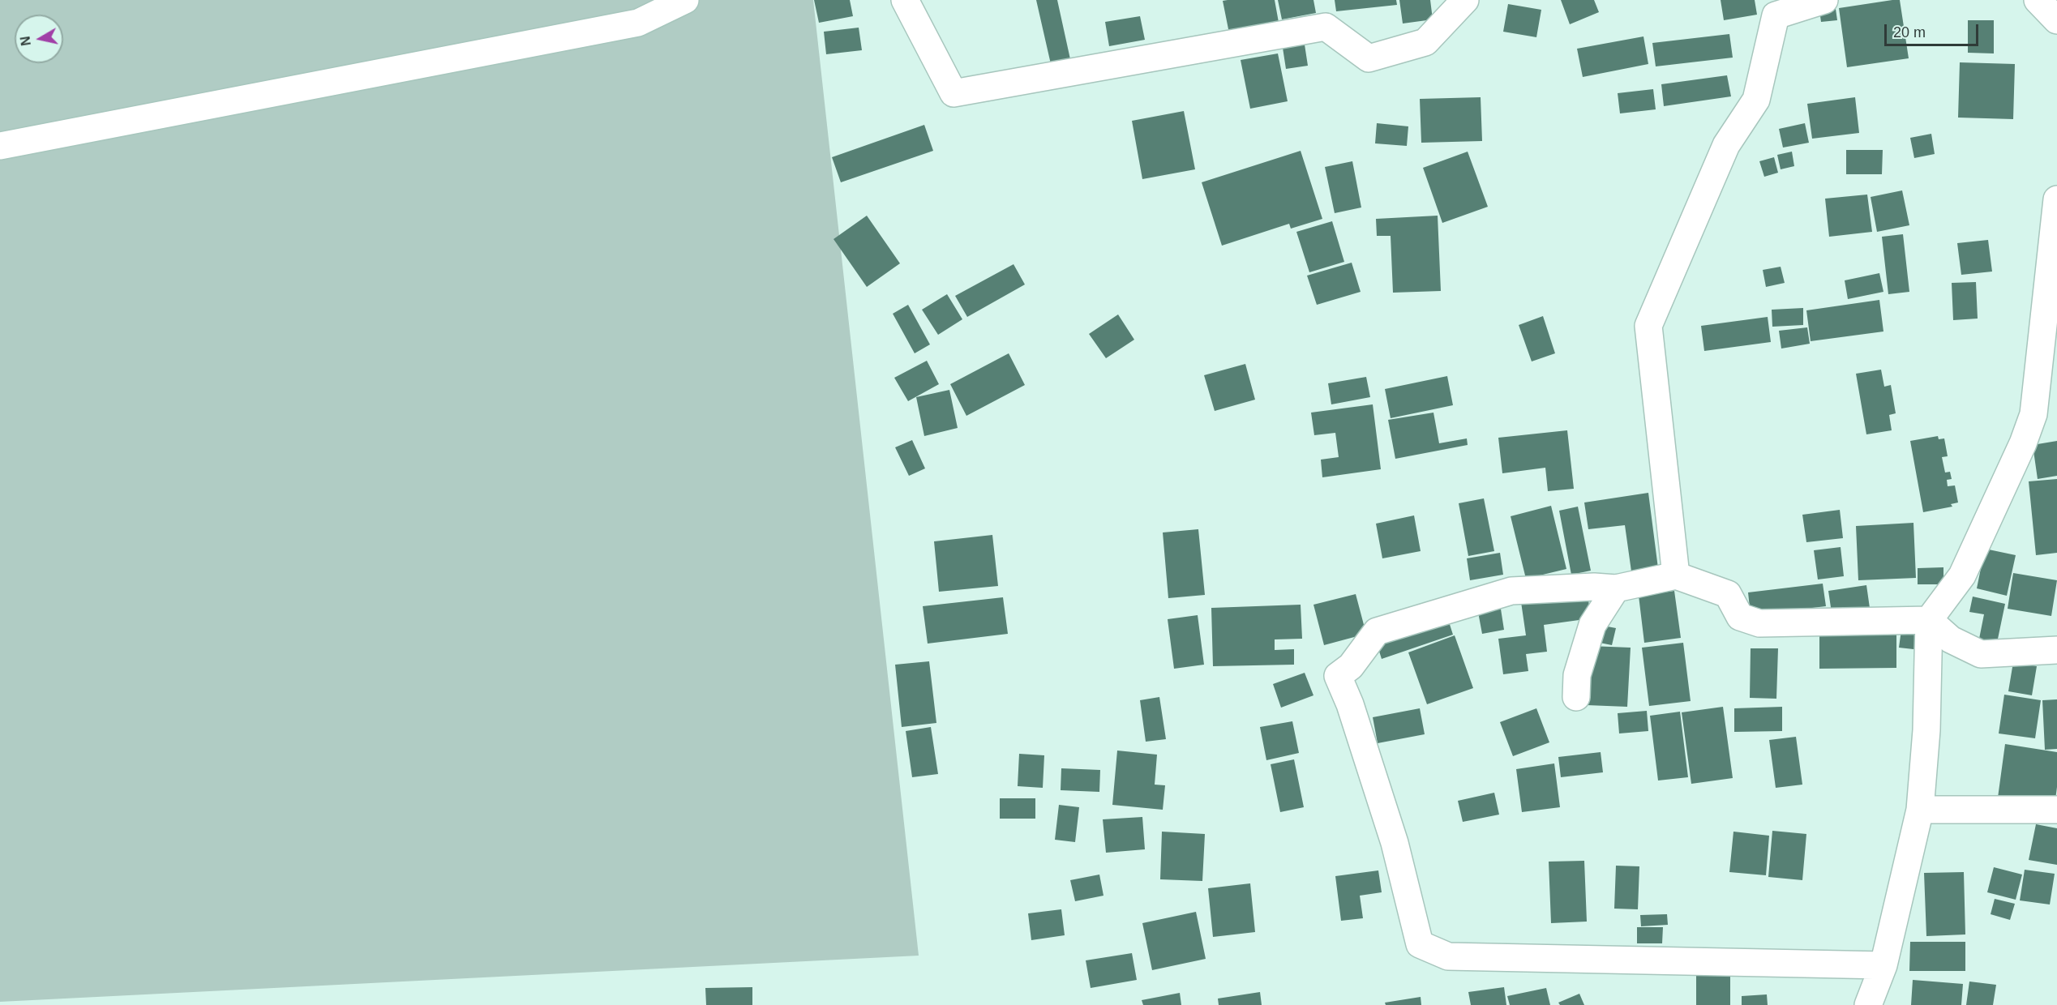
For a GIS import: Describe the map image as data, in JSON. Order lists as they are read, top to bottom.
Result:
{
  "scale_bar": "20 m",
  "north": "left"
}
